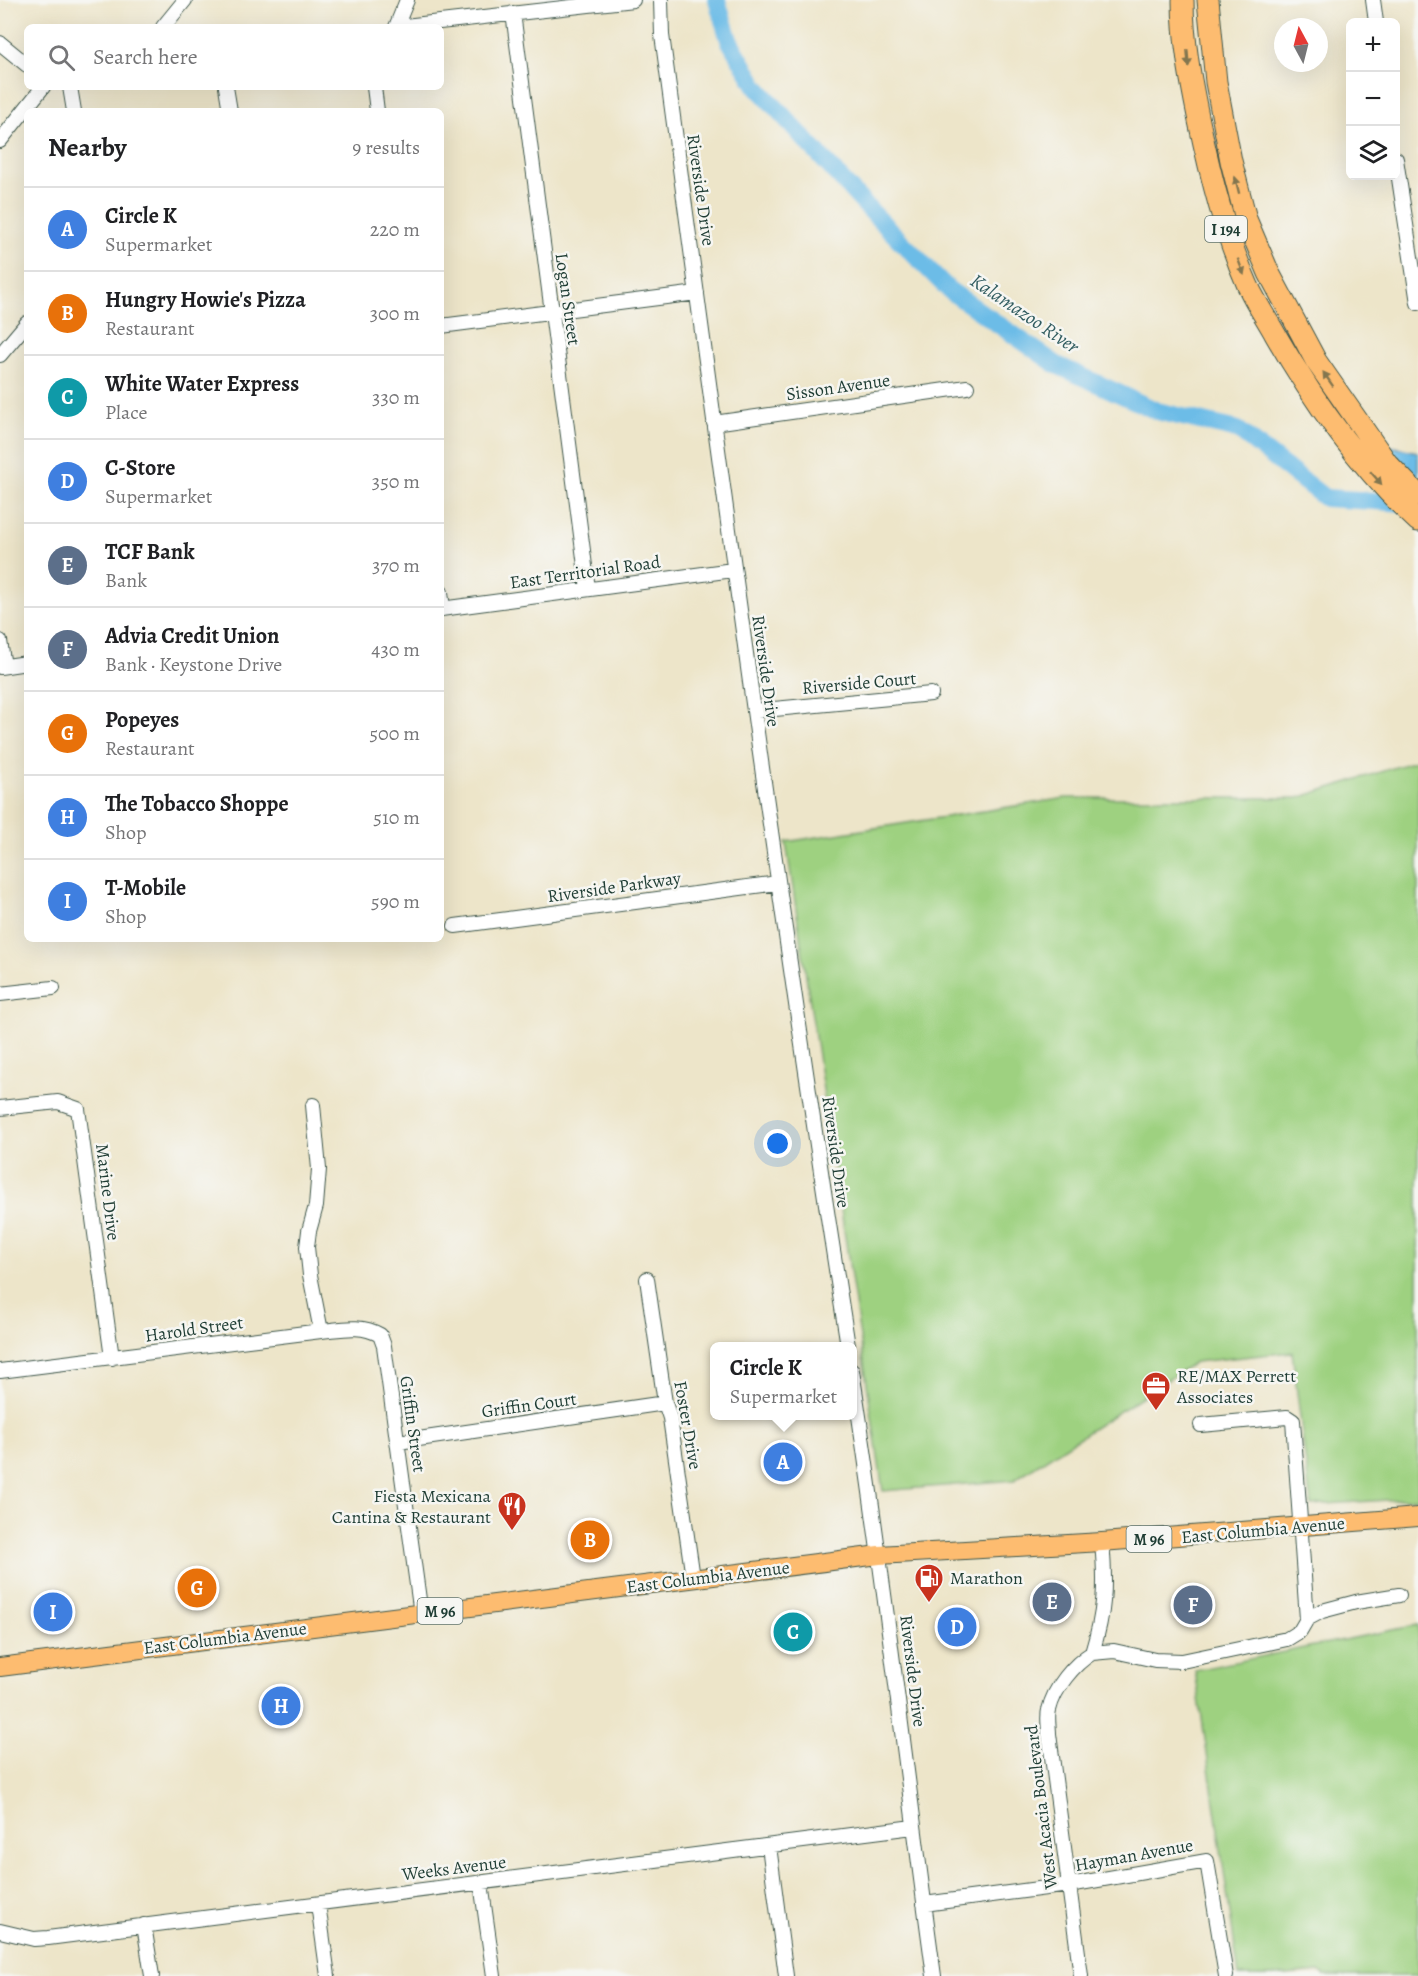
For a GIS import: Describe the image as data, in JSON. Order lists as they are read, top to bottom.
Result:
{
  "streets": {
    "highway": ["I 194"],
    "main road": ["East Columbia Avenue", "M 96"],
    "street": [
      "Riverside Drive",
      "Logan Street",
      "Sisson Avenue",
      "East Territorial Road",
      "Riverside Court",
      "Riverside Parkway",
      "Marine Drive",
      "Harold Street",
      "Griffin Court",
      "Griffin Street",
      "Foster Drive",
      "West Acacia Boulevard",
      "Hayman Avenue",
      "Weeks Avenue"
    ]
  },
  "crossings": [
    ["Riverside Drive", "Sisson Avenue"],
    ["Riverside Drive", "East Territorial Road"],
    ["Riverside Drive", "Riverside Court"],
    ["Riverside Drive", "Riverside Parkway"],
    ["Riverside Drive", "East Columbia Avenue"],
    ["Riverside Drive", "Hayman Avenue"],
    ["Riverside Drive", "Weeks Avenue"],
    ["Logan Street", "East Territorial Road"],
    ["Marine Drive", "Harold Street"],
    ["Harold Street", "Griffin Street"],
    ["Griffin Court", "Griffin Street"],
    ["Griffin Court", "Foster Drive"],
    ["Griffin Street", "East Columbia Avenue"],
    ["Foster Drive", "East Columbia Avenue"],
    ["East Columbia Avenue", "West Acacia Boulevard"],
    ["West Acacia Boulevard", "Hayman Avenue"]
  ],
  "water": ["Kalamazoo River"],
  "places": {
    "office": ["RE/MAX Perrett Associates"],
    "restaurant": ["Fiesta Mexicana Cantina & Restaurant"],
    "fuel station": ["Marathon"]
  },
  "north": "top",
  "page": {
    "map_buttons": ["+", "−"],
    "search": "Search here",
    "heading": ["Nearby", "9 results"],
    "list": [
      {
        "mark": "A",
        "name": "Circle K",
        "note": "Supermarket",
        "value": "220 m"
      },
      {
        "mark": "B",
        "name": "Hungry Howie's Pizza",
        "note": "Restaurant",
        "value": "300 m"
      },
      {
        "mark": "C",
        "name": "White Water Express",
        "note": "Place",
        "value": "330 m"
      },
      {
        "mark": "D",
        "name": "C-Store",
        "note": "Supermarket",
        "value": "350 m"
      },
      {
        "mark": "E",
        "name": "TCF Bank",
        "note": "Bank",
        "value": "370 m"
      },
      {
        "mark": "F",
        "name": "Advia Credit Union",
        "note": "Bank · Keystone Drive",
        "value": "430 m"
      },
      {
        "mark": "G",
        "name": "Popeyes",
        "note": "Restaurant",
        "value": "500 m"
      },
      {
        "mark": "H",
        "name": "The Tobacco Shoppe",
        "note": "Shop",
        "value": "510 m"
      },
      {
        "mark": "I",
        "name": "T-Mobile",
        "note": "Shop",
        "value": "590 m"
      }
    ],
    "popup": ["Circle K", "Supermarket"],
    "pins": [
      "A",
      "B",
      "G",
      "E",
      "F",
      "I",
      "D",
      "C",
      "H"
    ]
  }
}
